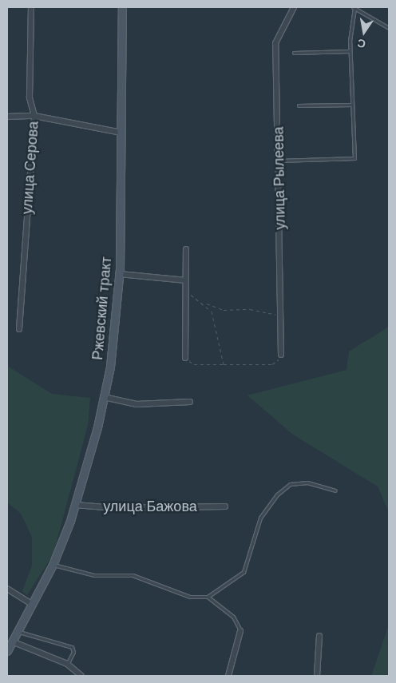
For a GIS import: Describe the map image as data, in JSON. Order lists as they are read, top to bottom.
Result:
{
  "streets": {
    "main road": ["Ржевский тракт"],
    "street": ["улица Серова", "улица Рылеева", "улица Бажова"]
  },
  "crossings": [
    ["Ржевский тракт", "улица Бажова"]
  ],
  "north": "bottom"
}
